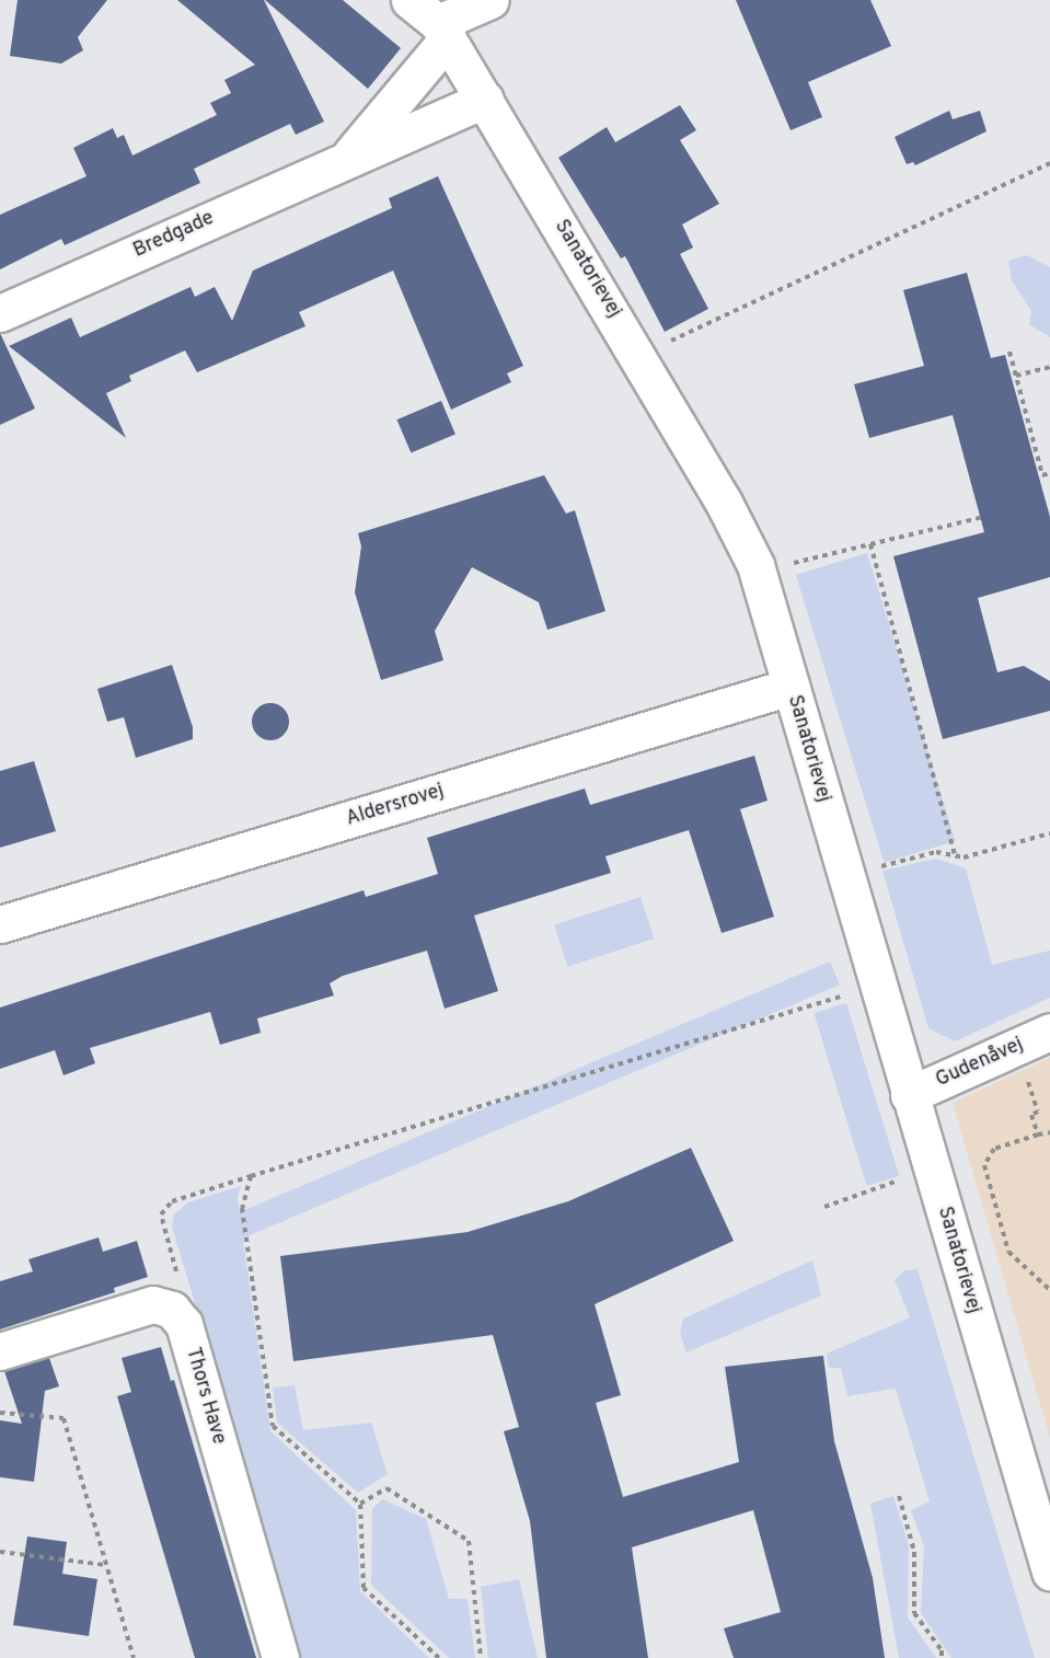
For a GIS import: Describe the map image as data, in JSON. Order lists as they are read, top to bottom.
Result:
{
  "streets": {
    "street": [
      "Bredgade",
      "Sanatorievej",
      "Aldersrovej",
      "Gudenåvej",
      "Thors Have"
    ]
  },
  "crossings": [
    ["Bredgade", "Sanatorievej"],
    ["Sanatorievej", "Aldersrovej"],
    ["Sanatorievej", "Gudenåvej"]
  ]
}
